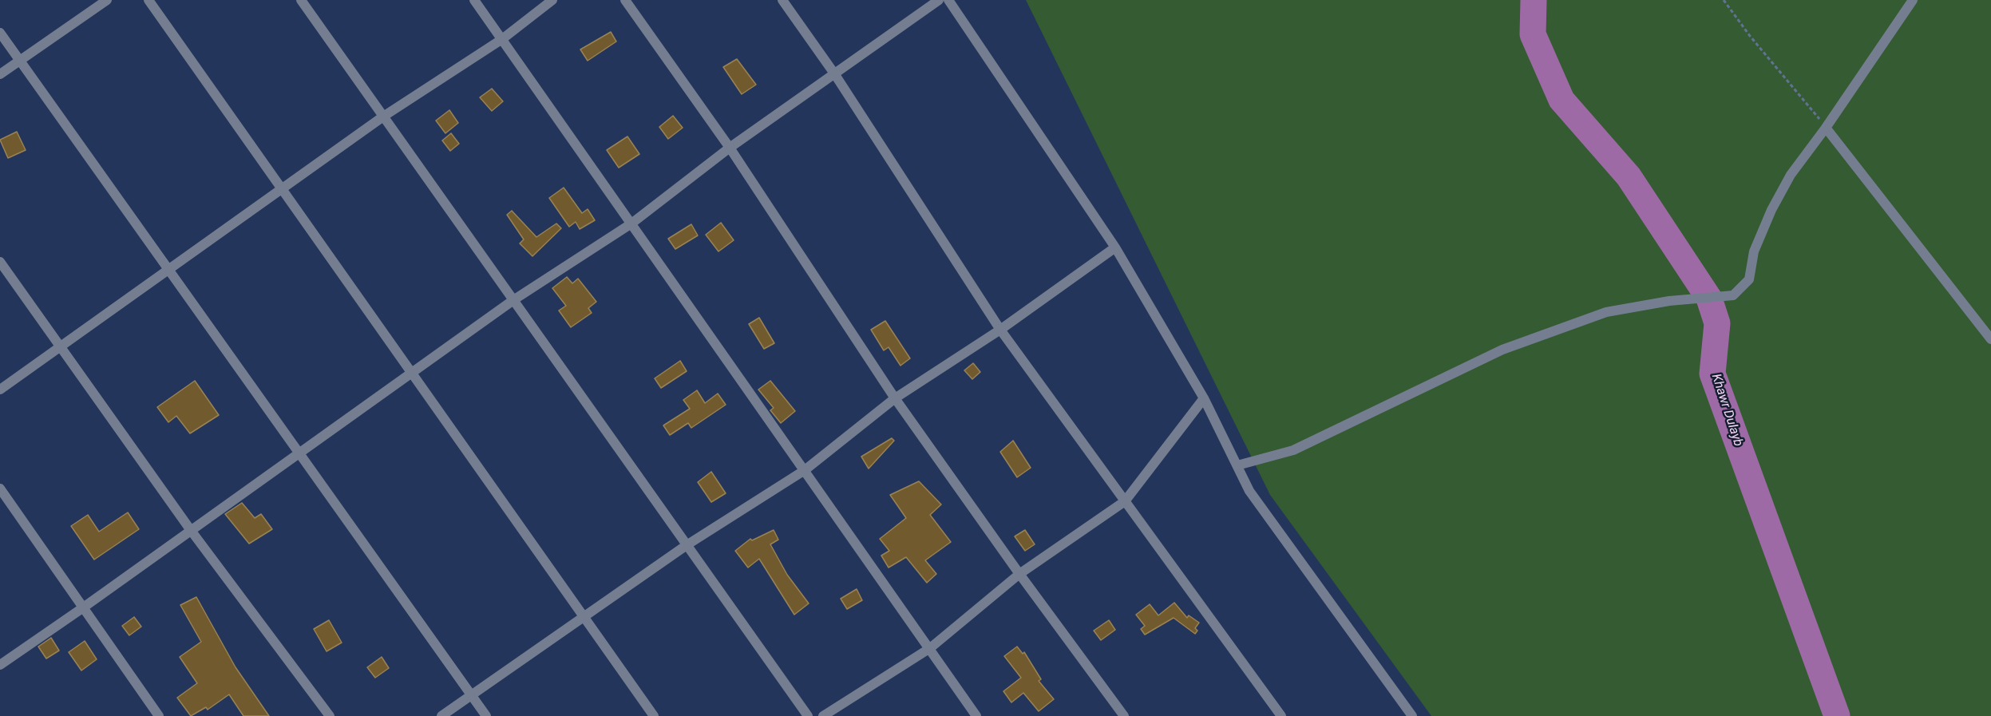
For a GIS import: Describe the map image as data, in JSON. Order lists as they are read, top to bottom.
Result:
{
  "water": ["Khawr Dulayb"]
}
